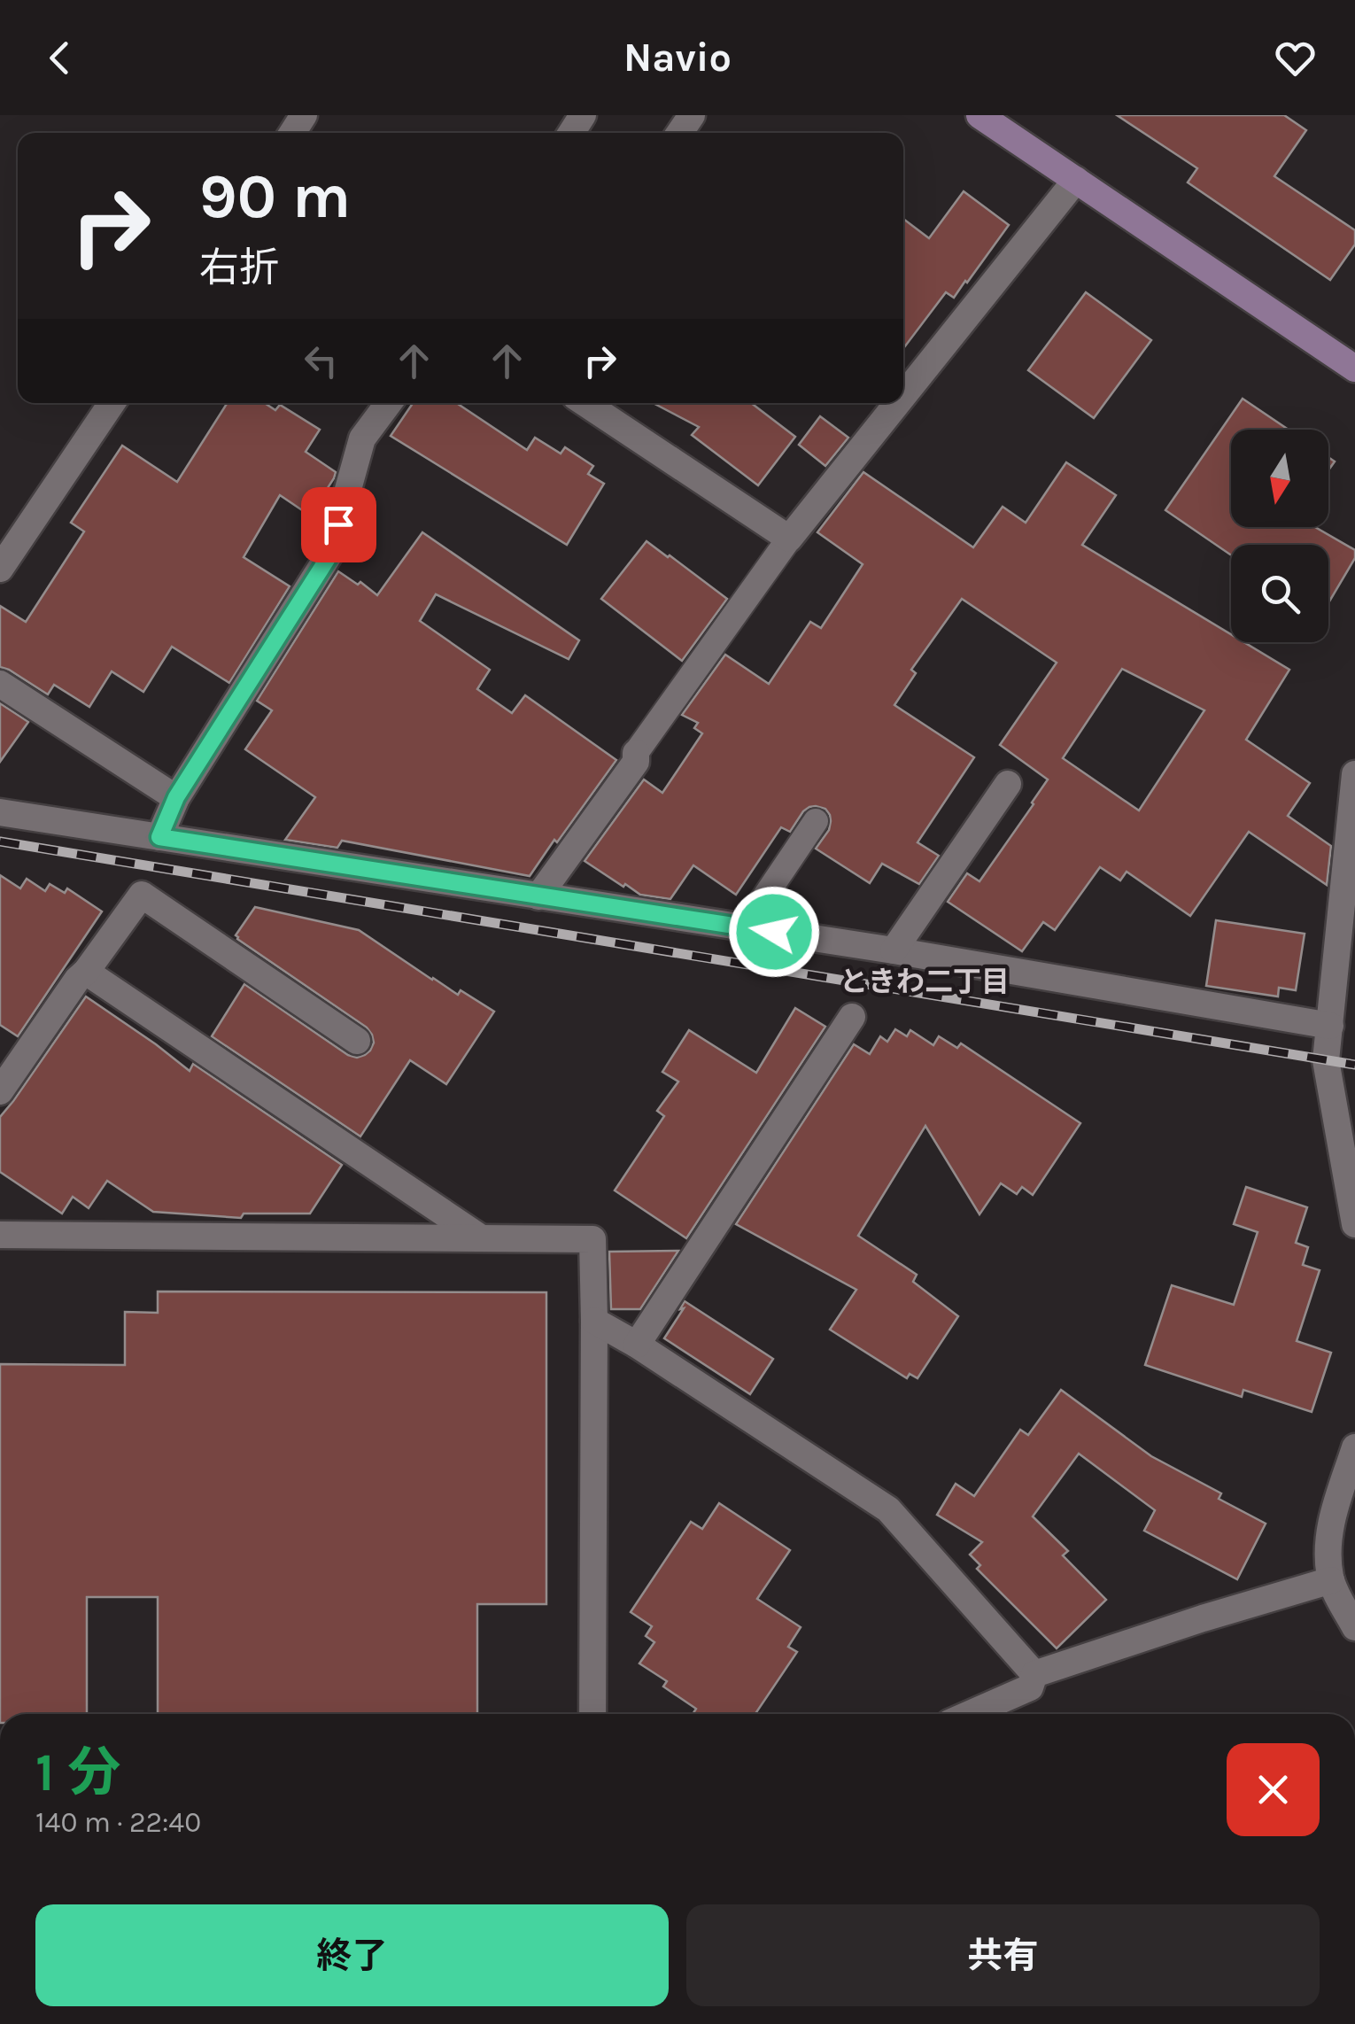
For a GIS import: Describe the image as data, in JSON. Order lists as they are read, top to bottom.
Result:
{
  "districts": ["ときわ二丁目"],
  "north": "bottom",
  "page": {
    "header": "Navio",
    "turn": ["90 m", "右折"],
    "heading": ["1 分", "140 m · 22:40"],
    "buttons": ["終了", "共有"]
  }
}
